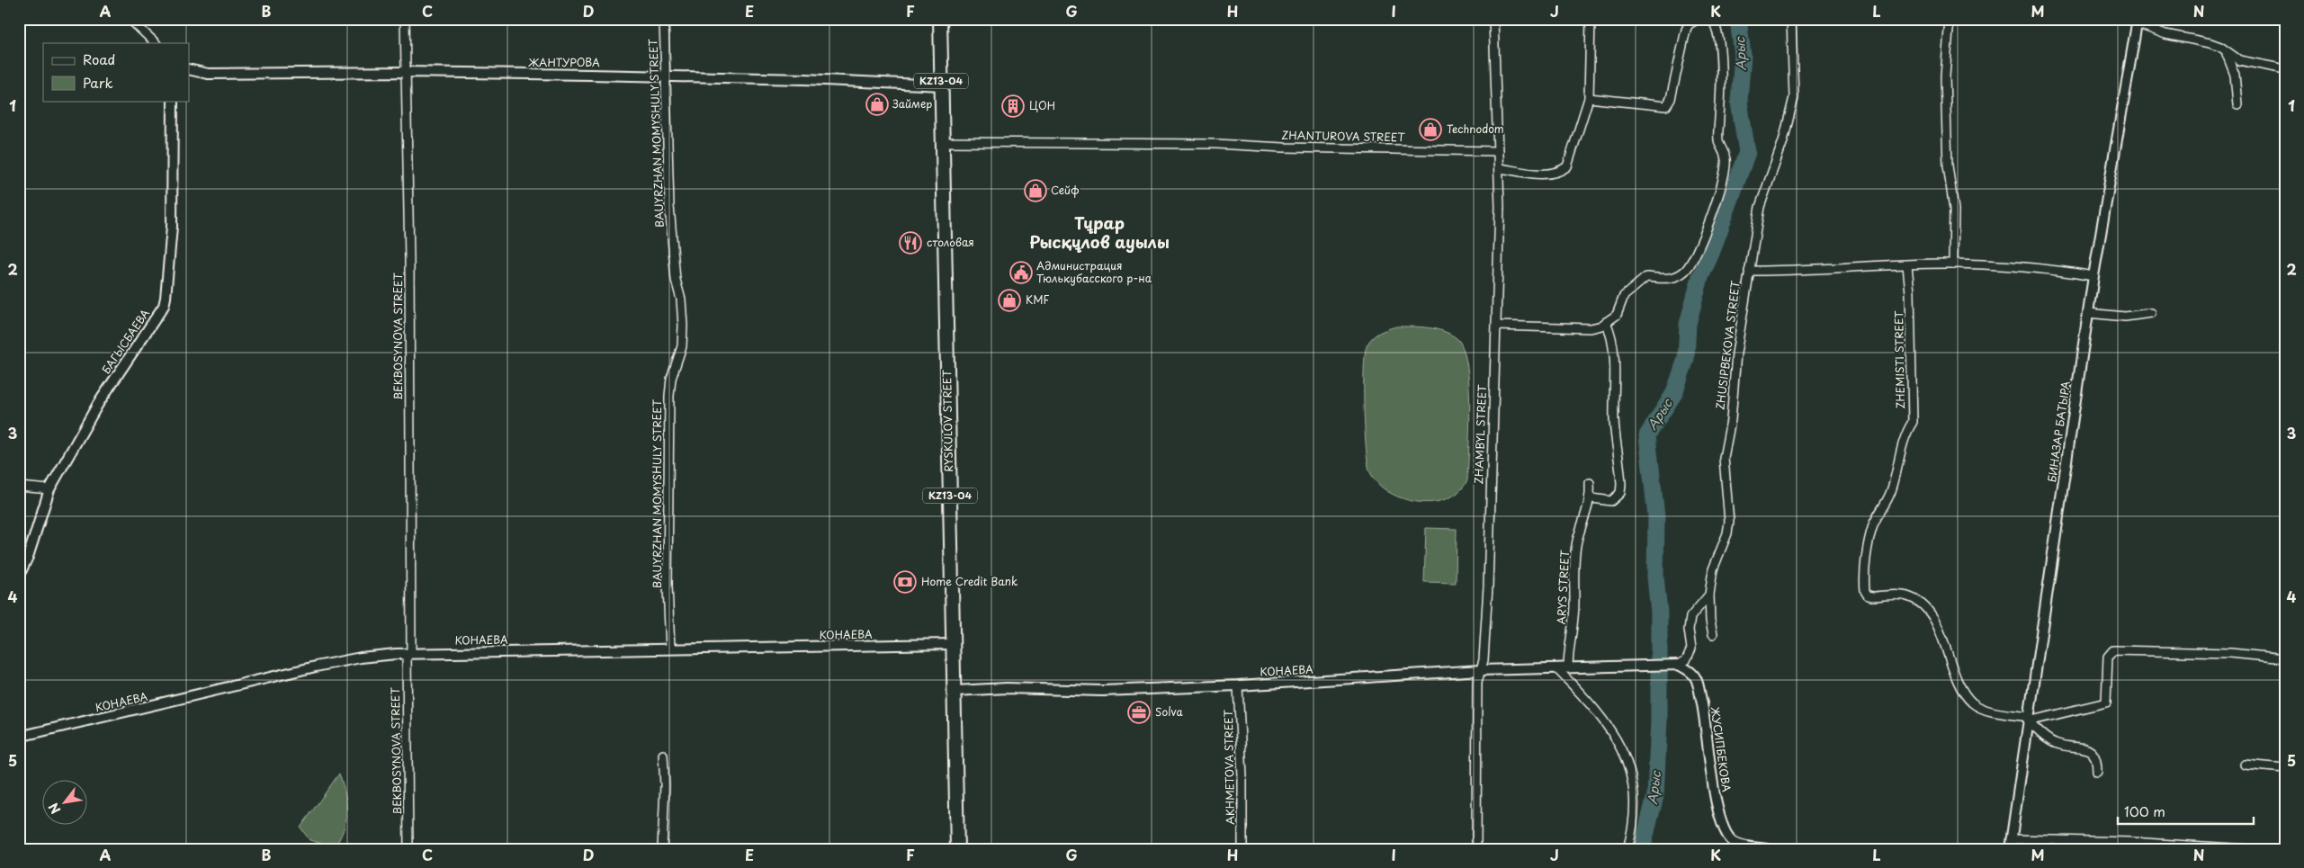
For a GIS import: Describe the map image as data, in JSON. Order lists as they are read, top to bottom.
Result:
{
  "streets": {
    "main road": ["KZ13-04", "RYSKULOV STREET"],
    "street": [
      "ЖАНТУРОВА",
      "BAUYRZHAN MOMYSHULY STREET",
      "ZHANTUROVA STREET",
      "BEKBOSYNOVA STREET",
      "БАГЫСБАЕВА",
      "ZHUSIPBEKOVA STREET",
      "ZHEMISTI STREET",
      "БИНАЗАР БАТЫРА",
      "ZHAMBYL STREET",
      "ARYS STREET",
      "КОНАЕВА",
      "ЖУСИПБЕКОВА",
      "AKHMETOVA STREET"
    ]
  },
  "crossings": [
    ["ЖАНТУРОВА", "BAUYRZHAN MOMYSHULY STREET"],
    ["ЖАНТУРОВА", "BEKBOSYNOVA STREET"],
    ["ЖАНТУРОВА", "RYSKULOV STREET"],
    ["BAUYRZHAN MOMYSHULY STREET", "КОНАЕВА"],
    ["ZHANTUROVA STREET", "RYSKULOV STREET"],
    ["ZHANTUROVA STREET", "ZHAMBYL STREET"],
    ["BEKBOSYNOVA STREET", "КОНАЕВА"],
    ["ZHEMISTI STREET", "БИНАЗАР БАТЫРА"],
    ["RYSKULOV STREET", "КОНАЕВА"],
    ["ZHAMBYL STREET", "КОНАЕВА"],
    ["ARYS STREET", "КОНАЕВА"],
    ["КОНАЕВА", "ЖУСИПБЕКОВА"],
    ["КОНАЕВА", "AKHMETOVA STREET"]
  ],
  "districts": ["Тұрар Рысқұлов ауылы"],
  "water": ["Арыс"],
  "places": {
    "shop": [
      "Займер",
      "Technodom",
      "Сейф",
      "KMF"
    ],
    "building": ["ЦОН"],
    "restaurant": ["столовая"],
    "public building": ["Администрация Тюлькубасского р-на"],
    "bank": ["Home Credit Bank"],
    "office": ["Solva"]
  },
  "legend": ["Road", "Park"],
  "scale_bar": "100 m",
  "north": "bottom left",
  "grid": {
    "columns": [
      "A",
      "B",
      "C",
      "D",
      "E",
      "F",
      "G",
      "H",
      "I",
      "J",
      "K",
      "L",
      "M",
      "N"
    ],
    "rows": [
      "1",
      "2",
      "3",
      "4",
      "5"
    ]
  }
}
